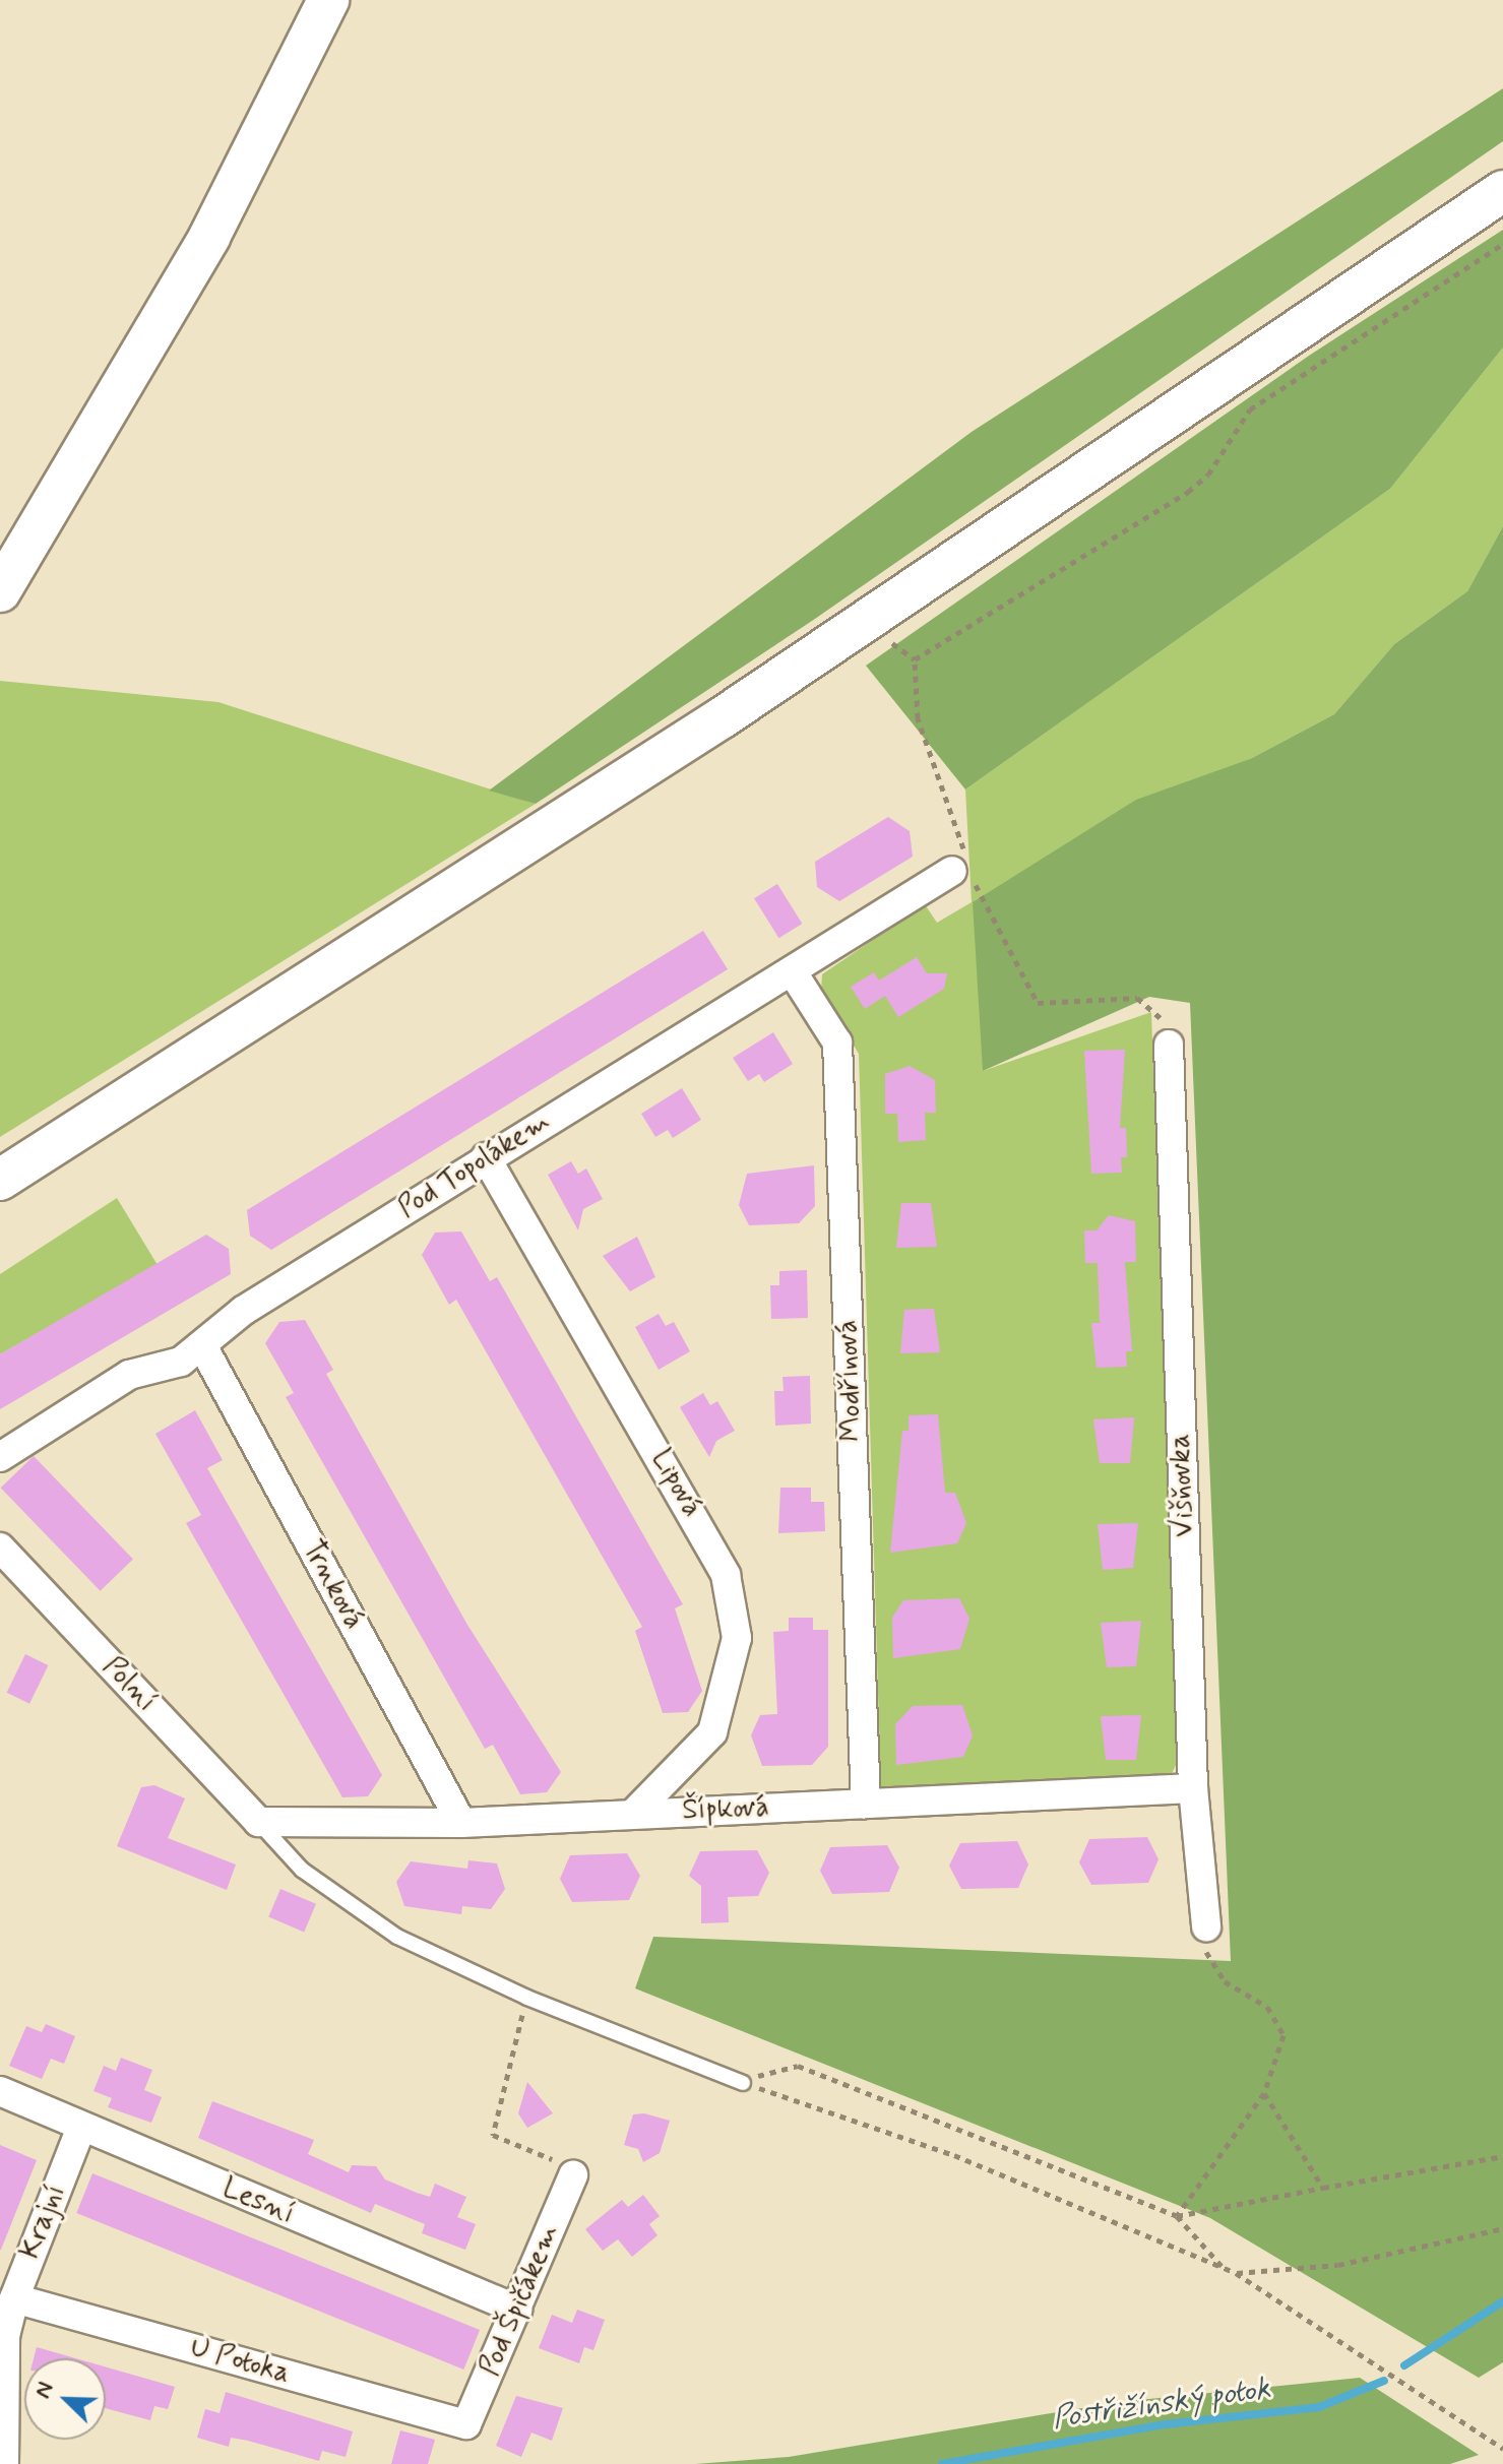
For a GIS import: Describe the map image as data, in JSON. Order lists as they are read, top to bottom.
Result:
{
  "streets": {
    "street": [
      "Pod Topolákem",
      "Modřínová",
      "Lipová",
      "Višňovka",
      "Trnková",
      "Polní",
      "Šípková",
      "Lesní",
      "Krajní",
      "Pod Špičákem",
      "U Potoka"
    ]
  },
  "crossings": [
    ["Pod Topolákem", "Modřínová"],
    ["Pod Topolákem", "Lipová"],
    ["Pod Topolákem", "Trnková"],
    ["Modřínová", "Šípková"],
    ["Lipová", "Šípková"],
    ["Višňovka", "Šípková"],
    ["Trnková", "Šípková"],
    ["Polní", "Šípková"],
    ["Lesní", "Krajní"],
    ["Lesní", "Pod Špičákem"],
    ["Krajní", "U Potoka"],
    ["Pod Špičákem", "U Potoka"]
  ],
  "water": ["Postřižínský potok"],
  "north": "top left"
}
